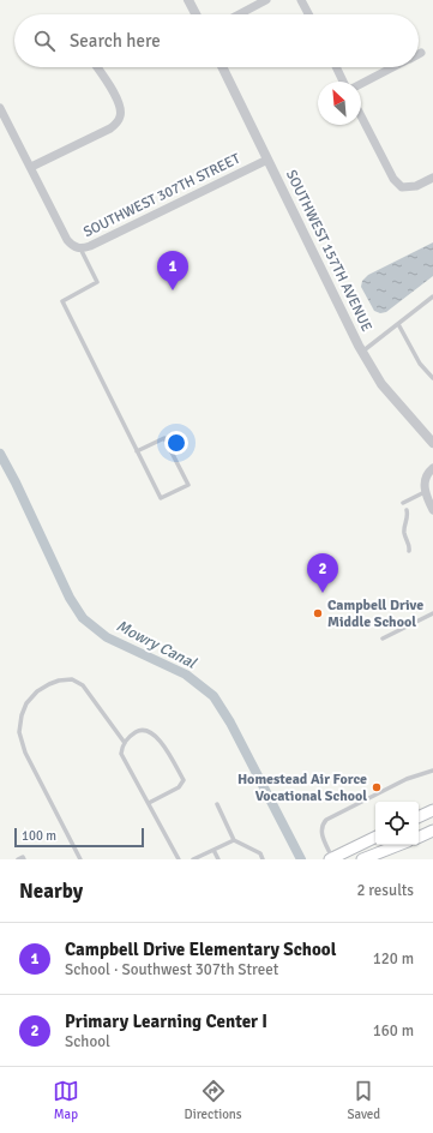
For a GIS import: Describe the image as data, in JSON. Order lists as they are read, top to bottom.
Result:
{
  "streets": {
    "street": ["SOUTHWEST 307TH STREET", "SOUTHWEST 157TH AVENUE"]
  },
  "crossings": [
    ["SOUTHWEST 307TH STREET", "SOUTHWEST 157TH AVENUE"]
  ],
  "water": ["Mowry Canal"],
  "places": ["Campbell Drive Middle School", "Homestead Air Force Vocational School"],
  "scale_bar": "100 m",
  "north": "top left",
  "page": {
    "search": "Search here",
    "pins": ["1", "2"],
    "scale": "100 m",
    "heading": ["Nearby", "2 results"],
    "list": [
      {
        "mark": "1",
        "name": "Campbell Drive Elementary School",
        "note": "School · Southwest 307th Street",
        "value": "120 m"
      },
      {
        "mark": "2",
        "name": "Primary Learning Center I",
        "note": "School",
        "value": "160 m"
      }
    ],
    "nav": ["Map", "Directions", "Saved"]
  }
}
